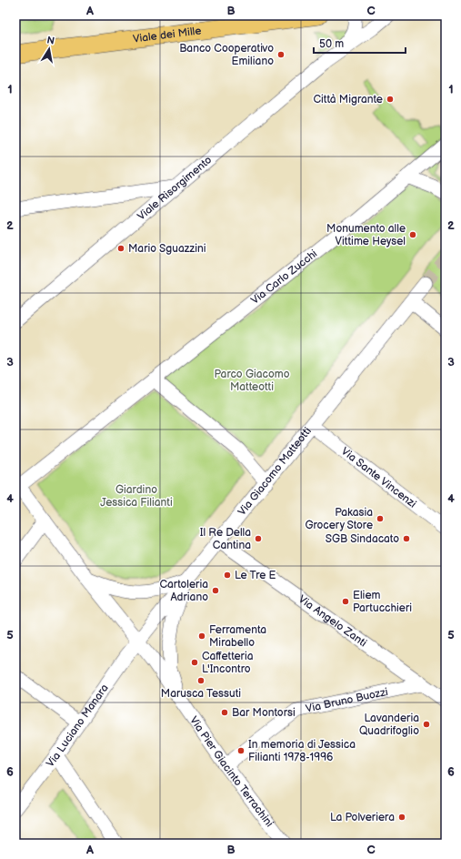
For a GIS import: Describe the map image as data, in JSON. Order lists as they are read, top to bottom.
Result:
{
  "streets": {
    "main road": ["Viale dei Mille"],
    "street": [
      "Viale Risorgimento",
      "Via Carlo Zucchi",
      "Via Giacomo Matteotti",
      "Via Sante Vincenzi",
      "Via Angelo Zanti",
      "Via Bruno Buozzi",
      "Via Luciano Manara",
      "Via Pier Giacinto Terrachini"
    ]
  },
  "crossings": [
    ["Via Carlo Zucchi", "Via Pier Giacinto Terrachini"],
    ["Via Giacomo Matteotti", "Via Sante Vincenzi"],
    ["Via Giacomo Matteotti", "Via Angelo Zanti"],
    ["Via Giacomo Matteotti", "Via Luciano Manara"],
    ["Via Giacomo Matteotti", "Via Pier Giacinto Terrachini"],
    ["Via Angelo Zanti", "Via Bruno Buozzi"],
    ["Via Bruno Buozzi", "Via Pier Giacinto Terrachini"],
    ["Via Luciano Manara", "Via Pier Giacinto Terrachini"]
  ],
  "parks": ["Parco Giacomo Matteotti", "Giardino Jessica Filianti"],
  "places": [
    "Banco Cooperativo Emiliano",
    "Città Migrante",
    "Monumento alle Vittime Heysel",
    "Mario Sguazzini",
    "Pakasia Grocery Store",
    "Il Re Della Cantina",
    "SGB Sindacato",
    "Le Tre E",
    "Cartoleria Adriano",
    "Eliem Partucchieri",
    "Ferramenta Mirabello",
    "Caffetteria L'Incontro",
    "Marusca Tessuti",
    "Bar Montorsi",
    "Lavanderia Quadrifoglio",
    "In memoria di Jessica Filianti 1978-1996",
    "La Polveriera"
  ],
  "scale_bar": "50 m",
  "north": "top",
  "grid": {
    "columns": ["A", "B", "C"],
    "rows": [
      "1",
      "2",
      "3",
      "4",
      "5",
      "6"
    ]
  }
}
